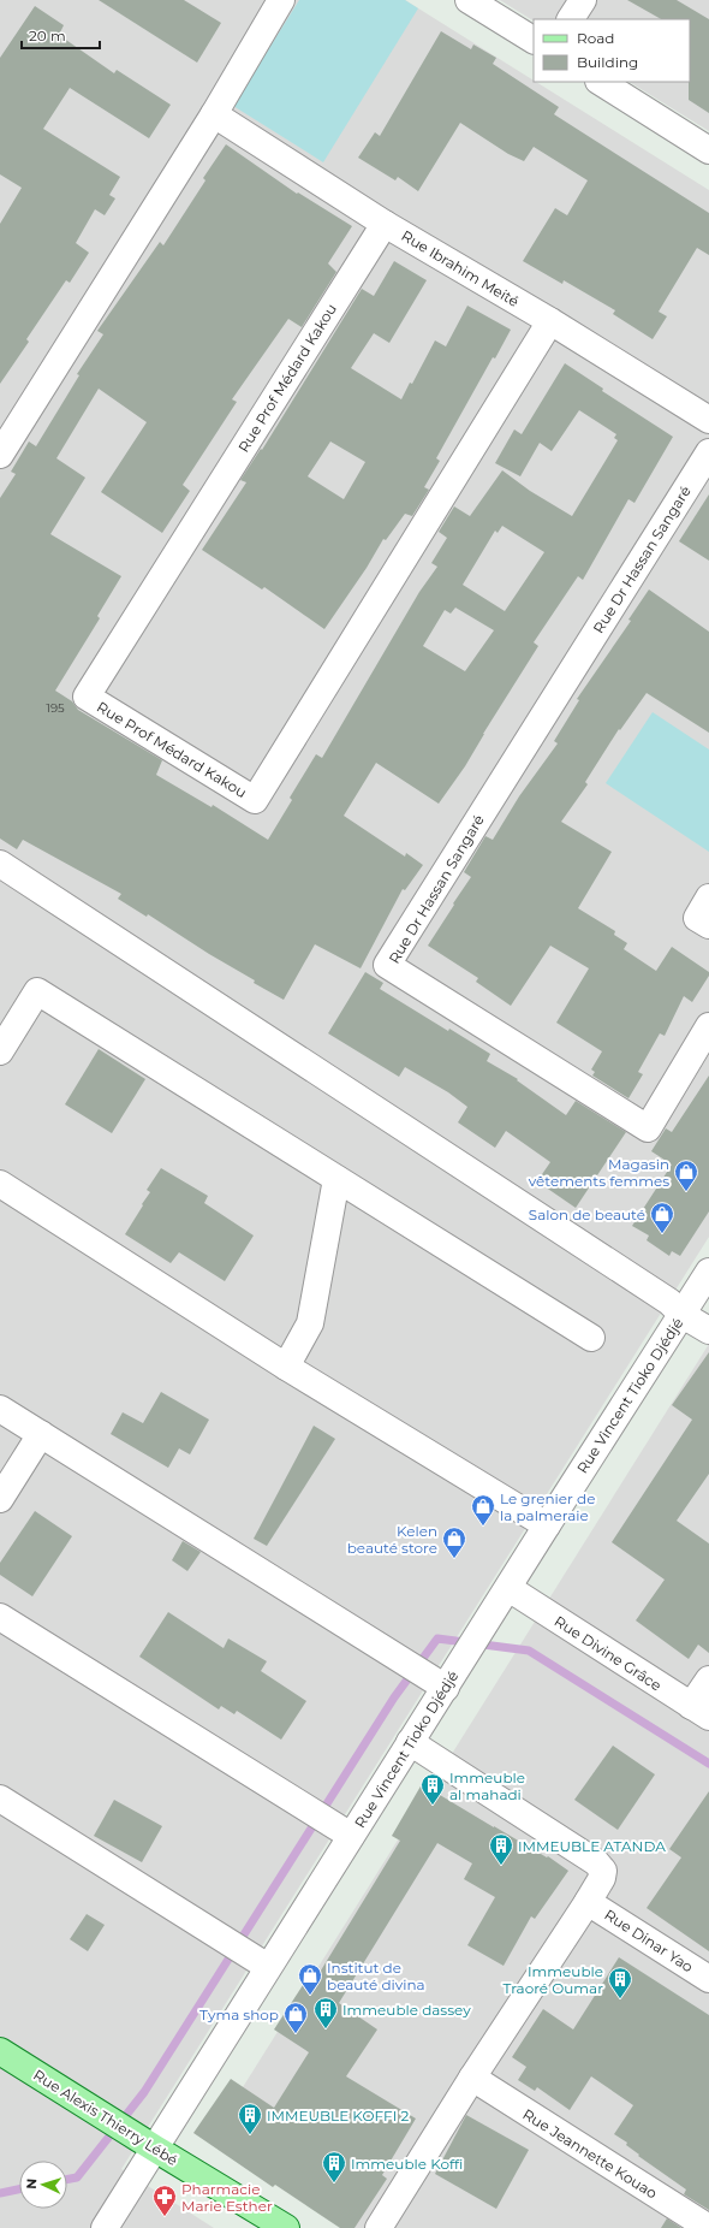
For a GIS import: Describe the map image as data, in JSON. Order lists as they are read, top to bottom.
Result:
{
  "streets": {
    "main road": ["Rue Alexis Thierry Lébé"],
    "street": [
      "Rue Ibrahim Meité",
      "Rue Prof Médard Kakou",
      "Rue Dr Hassan Sangaré",
      "Rue Vincent Tioko Djédjé",
      "Rue Divine Grâce",
      "Rue Dinar Yao",
      "Rue Jeannette Kouao"
    ]
  },
  "crossings": [
    ["Rue Ibrahim Meité", "Rue Prof Médard Kakou"],
    ["Rue Vincent Tioko Djédjé", "Rue Divine Grâce"],
    ["Rue Vincent Tioko Djédjé", "Rue Alexis Thierry Lébé"]
  ],
  "places": {
    "shop": [
      "Magasin vêtements femmes",
      "Salon de beauté",
      "Le grenier de la palmeraie",
      "Kelen beauté store",
      "Institut de beauté divina",
      "Tyma shop"
    ],
    "building": [
      "Immeuble al mahadi",
      "IMMEUBLE ATANDA",
      "Immeuble Traoré Oumar",
      "Immeuble dassey",
      "IMMEUBLE KOFFI 2",
      "Immeuble Koffi"
    ],
    "pharmacy": ["Pharmacie Marie Esther"]
  },
  "house_numbers": ["195"],
  "legend": ["Road", "Building"],
  "scale_bar": "20 m",
  "north": "left"
}
